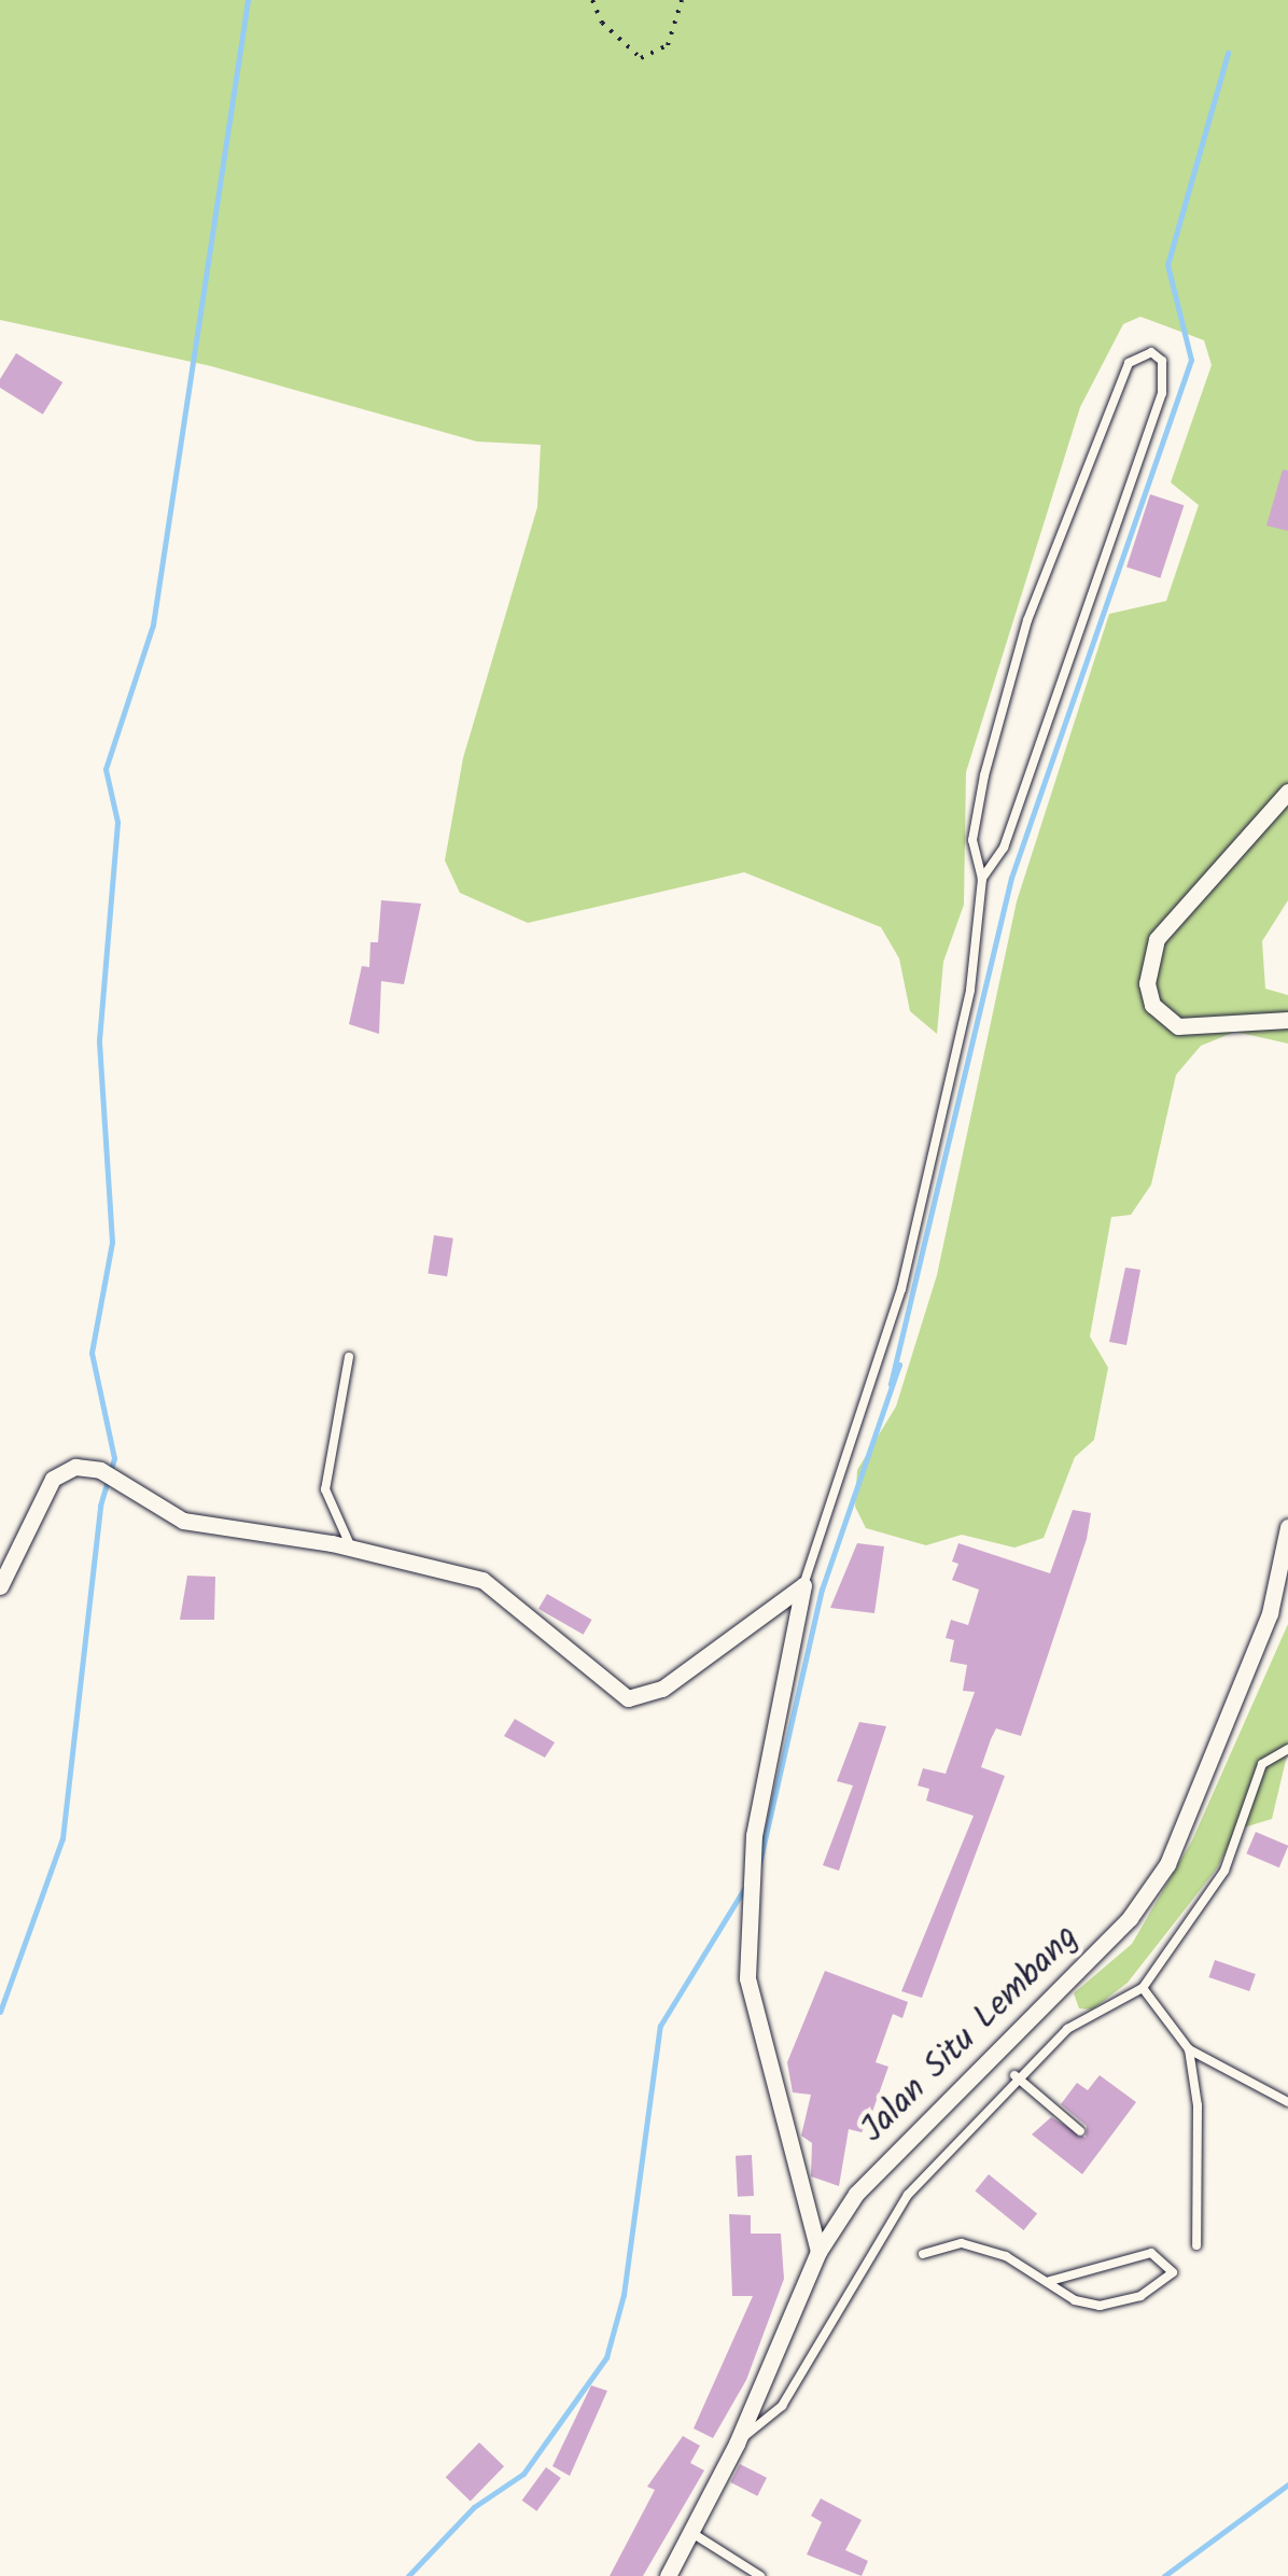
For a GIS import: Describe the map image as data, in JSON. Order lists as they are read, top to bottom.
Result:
{
  "streets": {
    "street": ["Jalan Situ Lembang"]
  }
}
